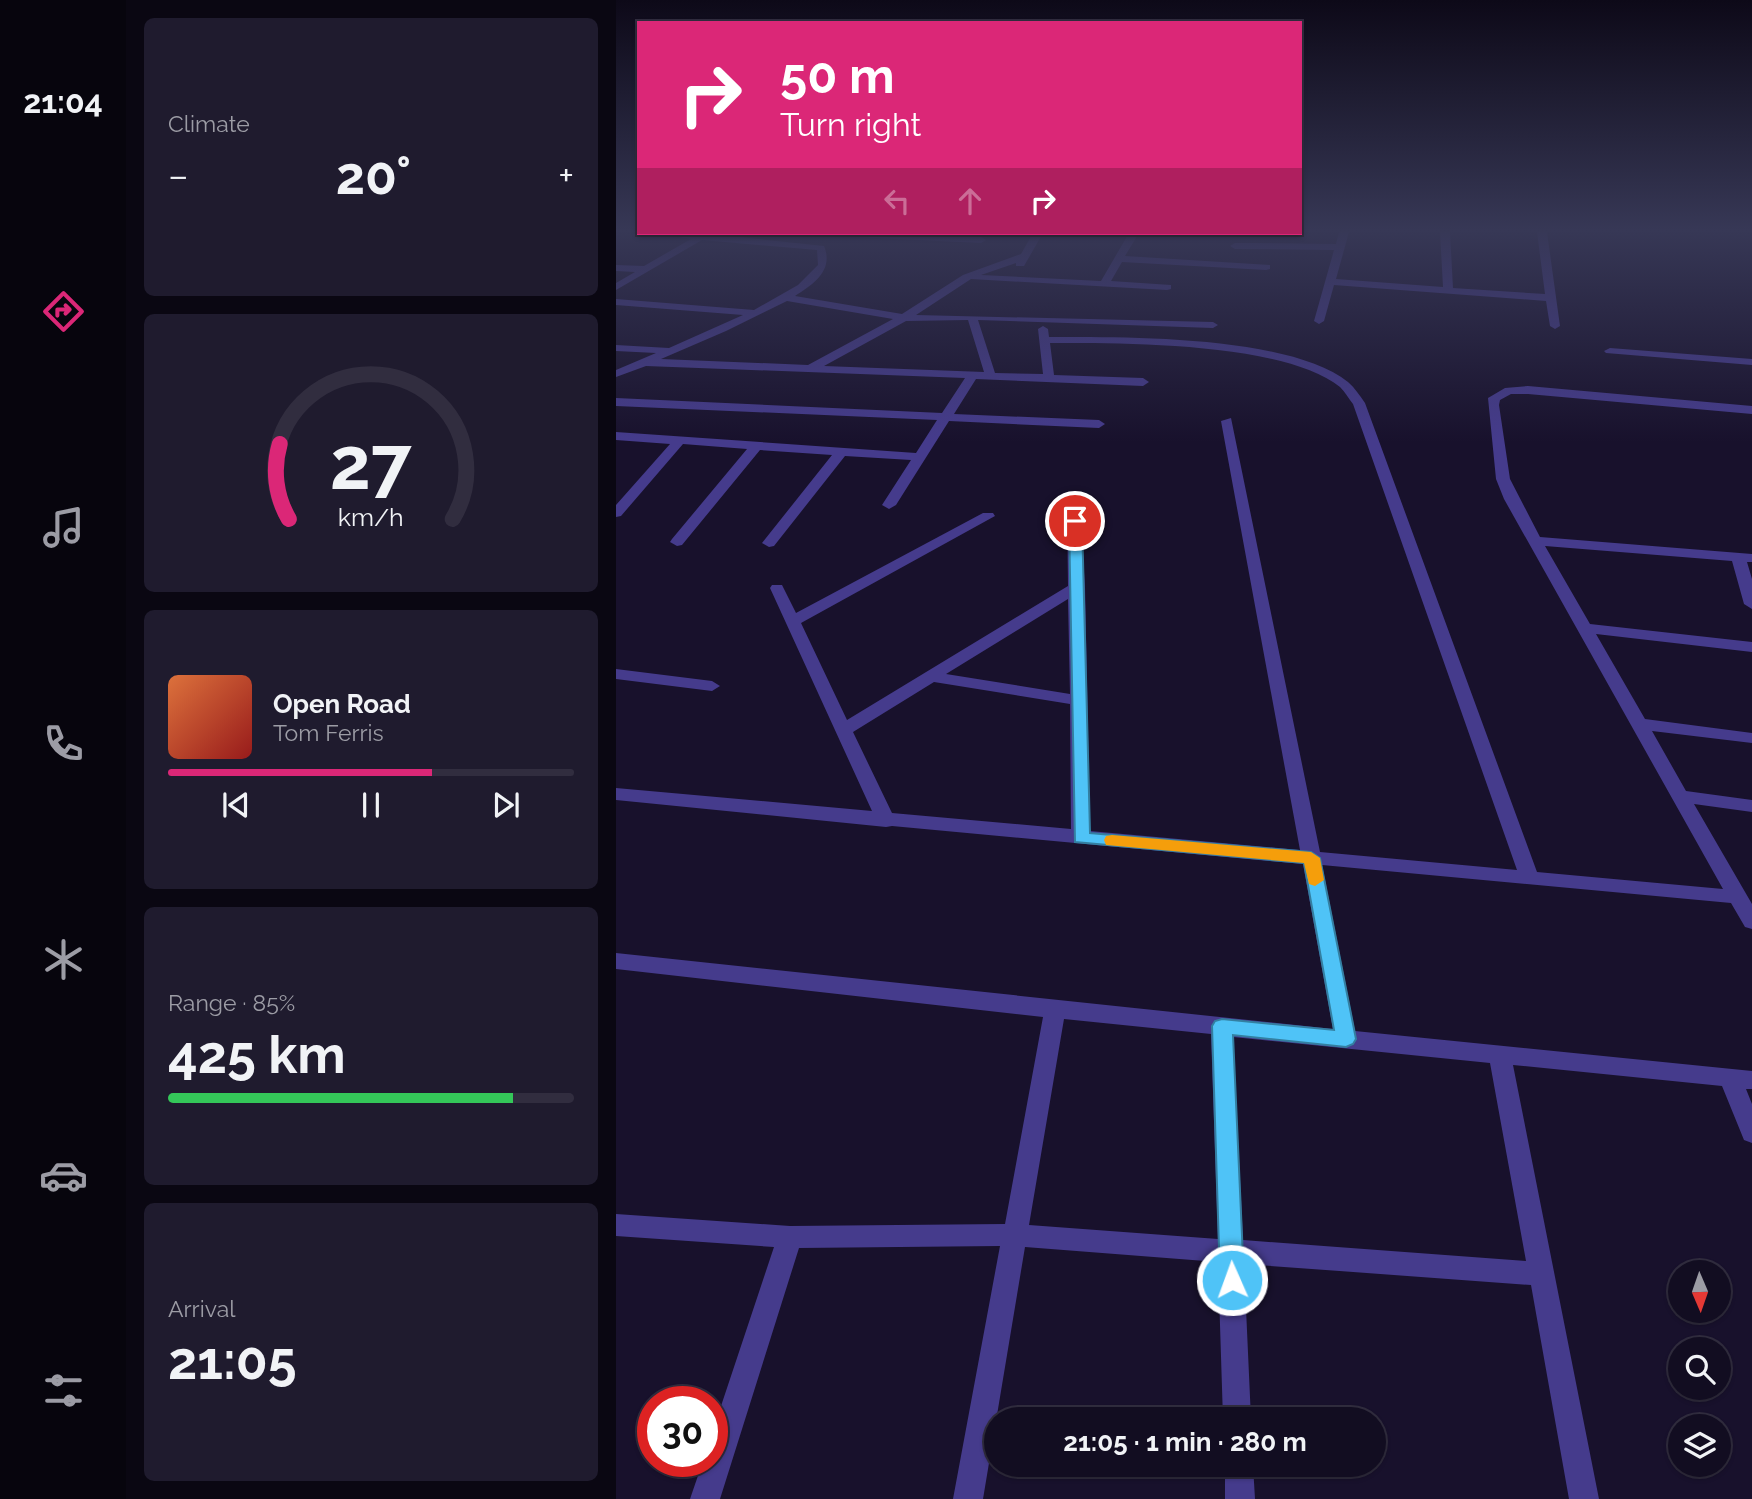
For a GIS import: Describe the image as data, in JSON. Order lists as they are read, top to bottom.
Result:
{
  "north": "bottom",
  "page": {
    "tabs": "21:04",
    "tile": [
      "Climate",
      ["Range · 85%", "425 km"],
      ["Arrival", "21:05"]
    ],
    "turn": ["50 m", "Turn right"],
    "heat": ["−", "20°", "+"],
    "song": ["Open Road", "Tom Ferris"],
    "limit": "30",
    "trip": "21:05 · 1 min · 280 m",
    "gauge": ["27", "km/h"]
  }
}
